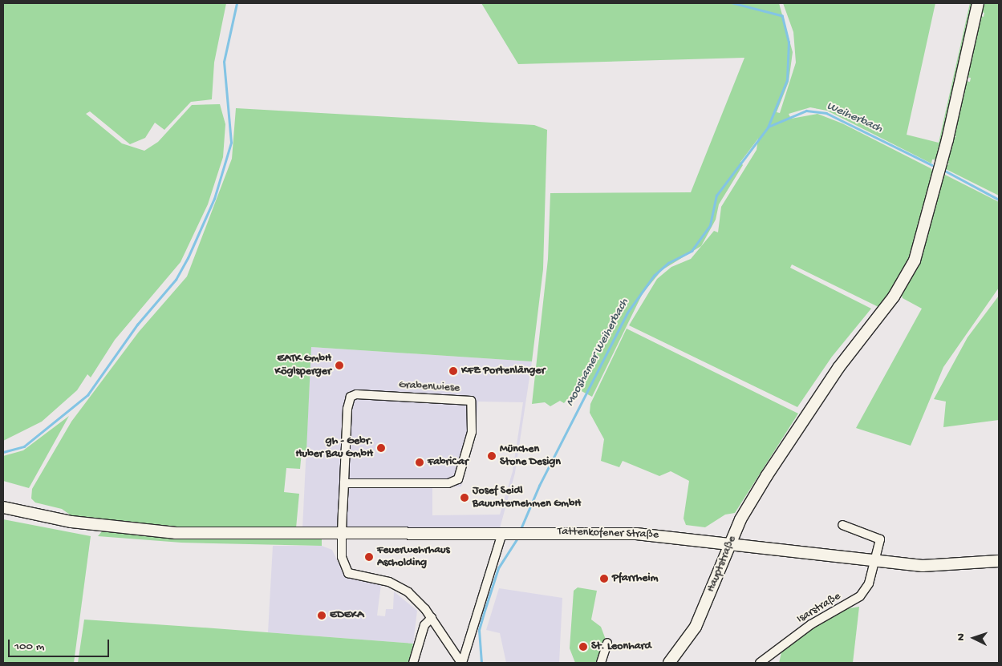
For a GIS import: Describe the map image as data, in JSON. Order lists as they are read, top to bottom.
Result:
{
  "streets": {
    "main road": ["Tattenkofener Straße", "Hauptstraße"],
    "street": ["Grabenwiese", "Isarstraße"]
  },
  "crossings": [
    ["Grabenwiese", "Tattenkofener Straße"],
    ["Tattenkofener Straße", "Hauptstraße"],
    ["Tattenkofener Straße", "Isarstraße"]
  ],
  "water": ["Weiherbach", "Mooshamer Weiherbach"],
  "places": [
    "EATK GmbH Köglsperger",
    "KFZ Portenlänger",
    "gh - Gebr. Huber Bau GmbH",
    "München Stone Design",
    "FabriCar",
    "Josef Seidl Bauunternehmen GmbH",
    "Feuerwehrhaus Ascholding",
    "Pfarrheim",
    "EDEKA",
    "St. Leonhard"
  ],
  "scale_bar": "100 m",
  "north": "left"
}
